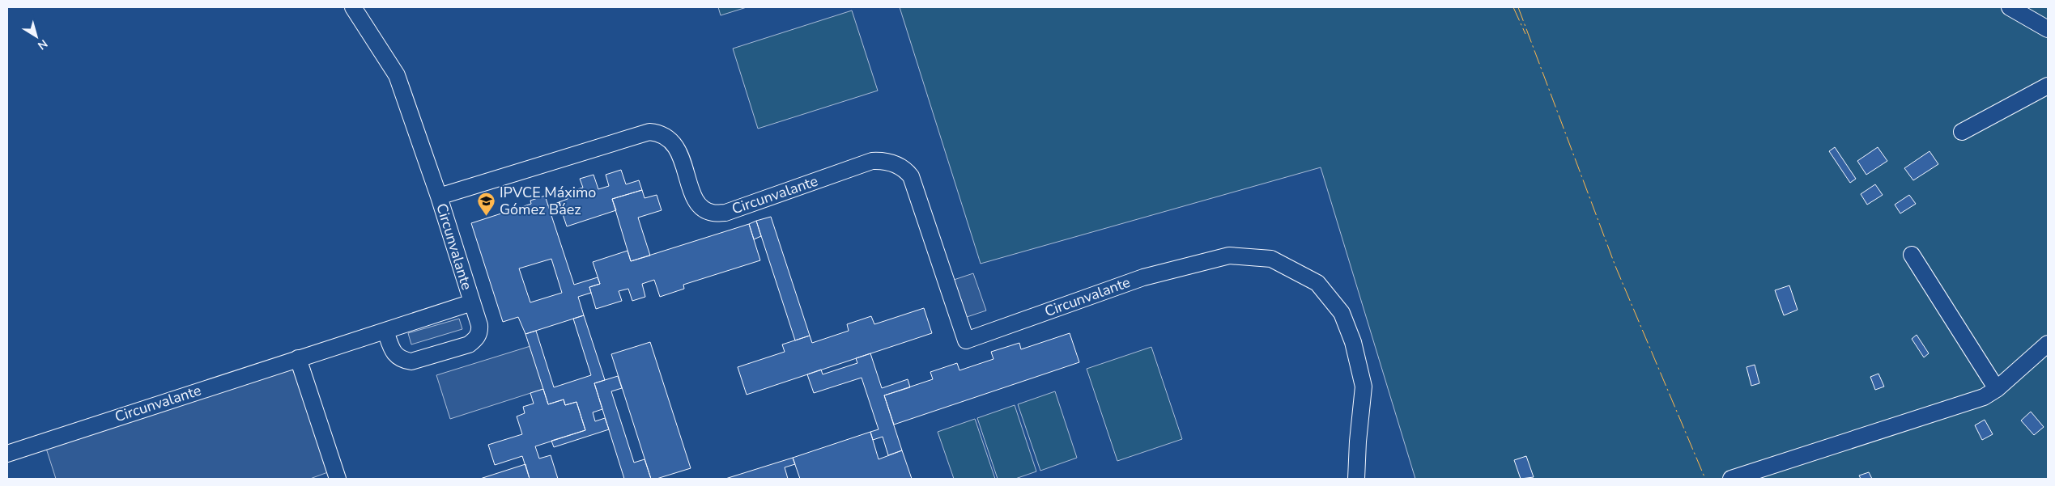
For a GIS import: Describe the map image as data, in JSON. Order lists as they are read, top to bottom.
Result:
{
  "streets": {
    "street": ["Circunvalante"]
  },
  "places": {
    "school or university": ["IPVCE Máximo Gómez Báez"]
  },
  "north": "bottom right"
}
